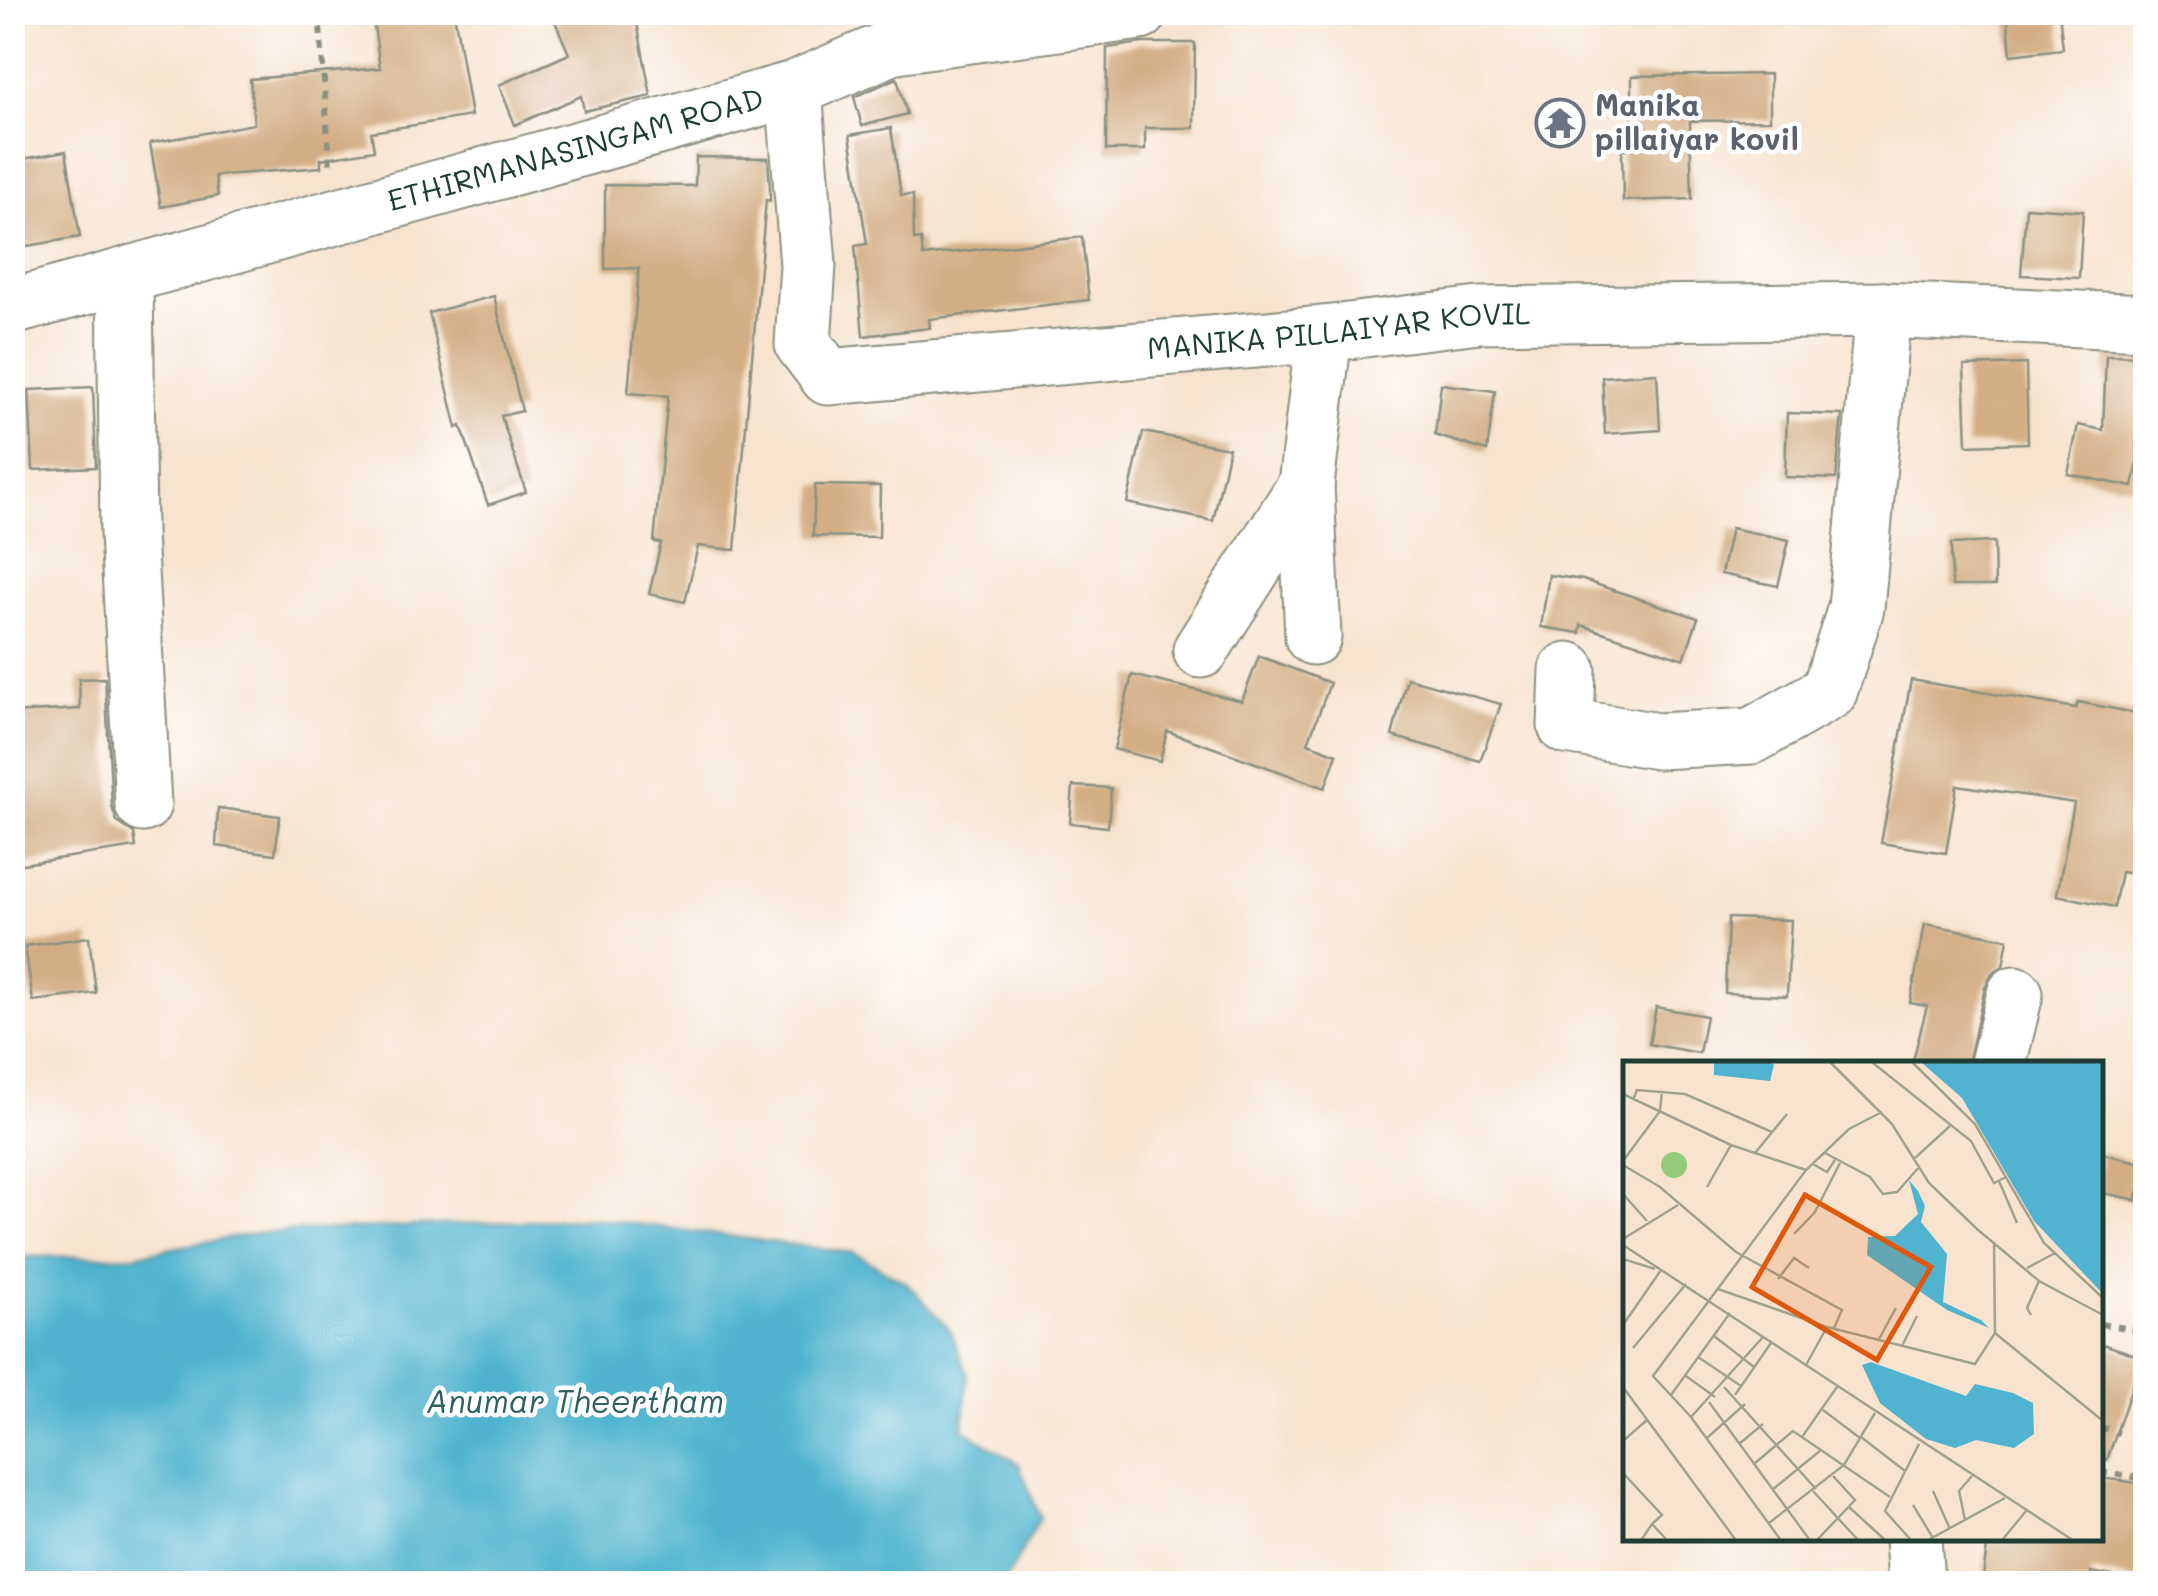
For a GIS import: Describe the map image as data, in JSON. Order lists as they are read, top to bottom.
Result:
{
  "streets": {
    "street": ["ETHIRMANASINGAM ROAD", "MANIKA PILLAIYAR KOVIL"]
  },
  "crossings": [
    ["ETHIRMANASINGAM ROAD", "MANIKA PILLAIYAR KOVIL"]
  ],
  "water": ["Anumar Theertham"],
  "places": {
    "temple": ["Manika pillaiyar kovil"]
  }
}
